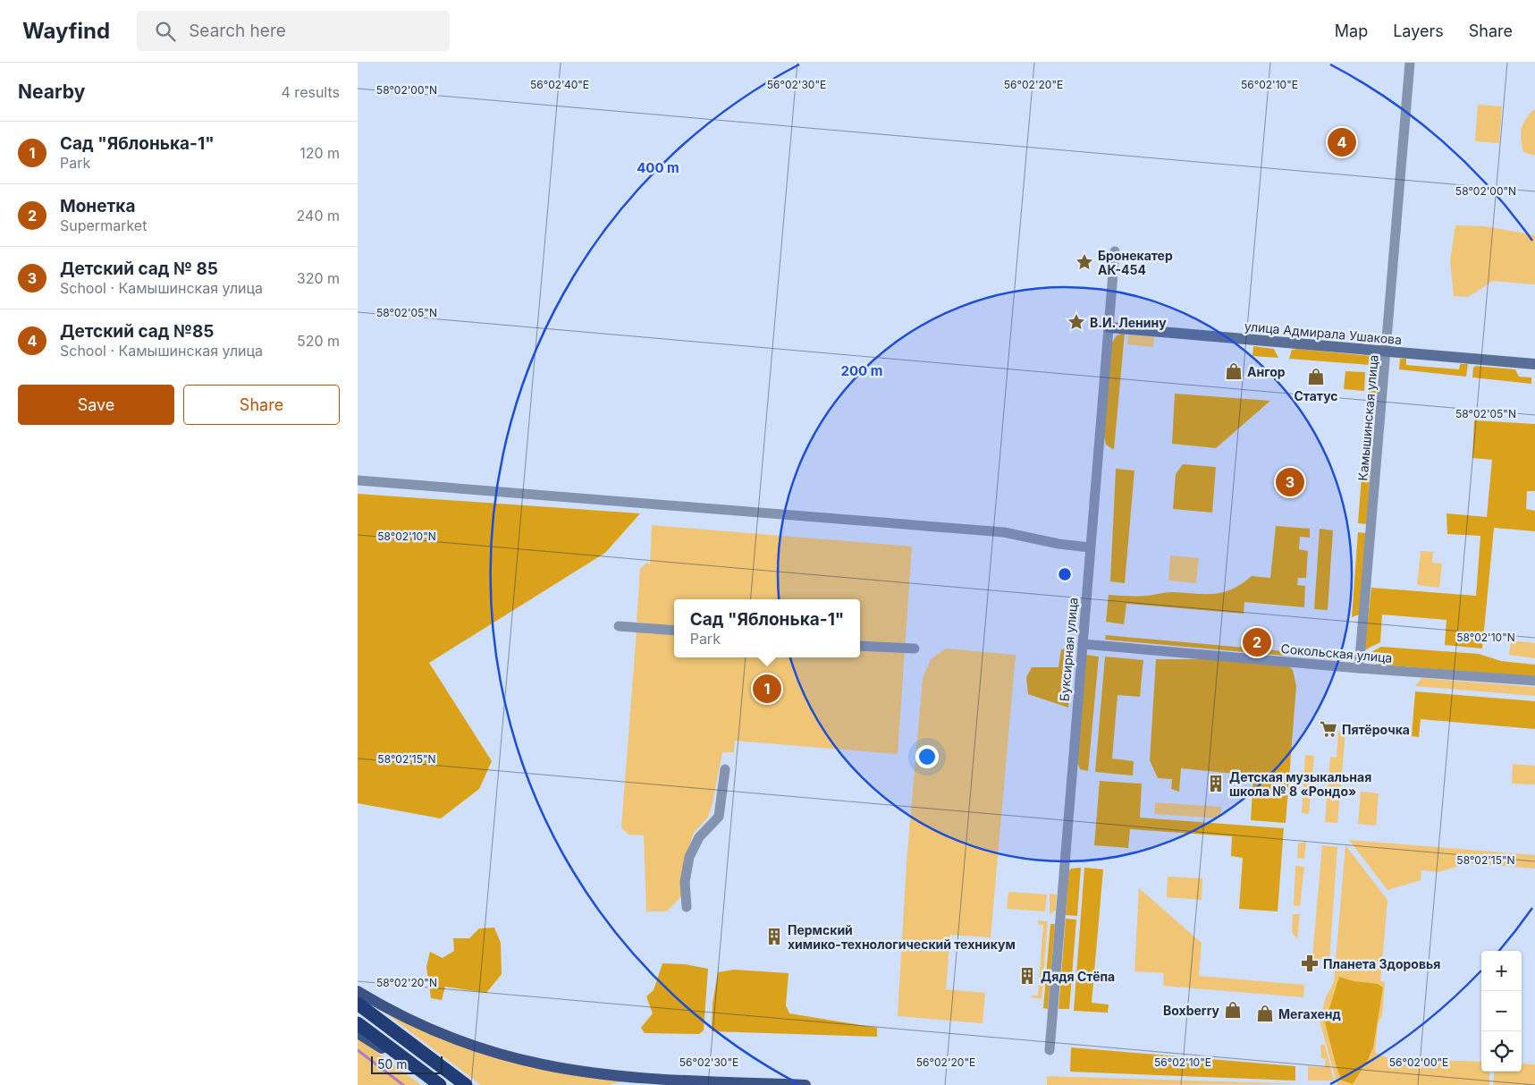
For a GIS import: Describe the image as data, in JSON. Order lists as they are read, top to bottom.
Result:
{
  "streets": {
    "street": [
      "улица Адмирала Ушакова",
      "Камышинская улица",
      "Буксирная улица",
      "Сокольская улица"
    ]
  },
  "crossings": [
    ["улица Адмирала Ушакова", "Камышинская улица"],
    ["улица Адмирала Ушакова", "Буксирная улица"],
    ["Камышинская улица", "Сокольская улица"],
    ["Буксирная улица", "Сокольская улица"]
  ],
  "places": {
    "place": ["Бронекатер АК-454", "В.И. Ленину"],
    "shop": [
      "Ангор",
      "Статус",
      "Boxberry",
      "Мегахенд"
    ],
    "supermarket": ["Пятёрочка"],
    "building": ["Детская музыкальная школа № 8 «Рондо»", "Пермский химико-технологический техникум", "Дядя Стёпа"],
    "pharmacy": ["Планета Здоровья"]
  },
  "scale_bar": "50 m",
  "page": {
    "header": "Wayfind",
    "search": "Search here",
    "nav": ["Map", "Layers", "Share"],
    "heading": ["Nearby", "4 results"],
    "list": [
      {
        "mark": "1",
        "name": "Сад \"Яблонька-1\"",
        "note": "Park",
        "value": "120 m"
      },
      {
        "mark": "2",
        "name": "Монетка",
        "note": "Supermarket",
        "value": "240 m"
      },
      {
        "mark": "3",
        "name": "Детский сад № 85",
        "note": "School · Камышинская улица",
        "value": "320 m"
      },
      {
        "mark": "4",
        "name": "Детский сад №85",
        "note": "School · Камышинская улица",
        "value": "520 m"
      }
    ],
    "pins": [
      "4",
      "3",
      "2",
      "1"
    ],
    "buttons": ["Save", "Share"],
    "popup": ["Сад \"Яблонька-1\"", "Park"],
    "map_buttons": ["+", "−"],
    "scale": "50 m"
  },
  "coordinates": [
    "56°02'40\"E",
    "56°02'30\"E",
    "56°02'20\"E",
    "56°02'10\"E",
    "58°02'00\"N",
    "58°02'05\"N",
    "58°02'10\"N",
    "58°02'15\"N",
    "58°02'20\"N",
    "56°02'00\"E"
  ],
  "rings": ["400 m", "200 m"]
}
